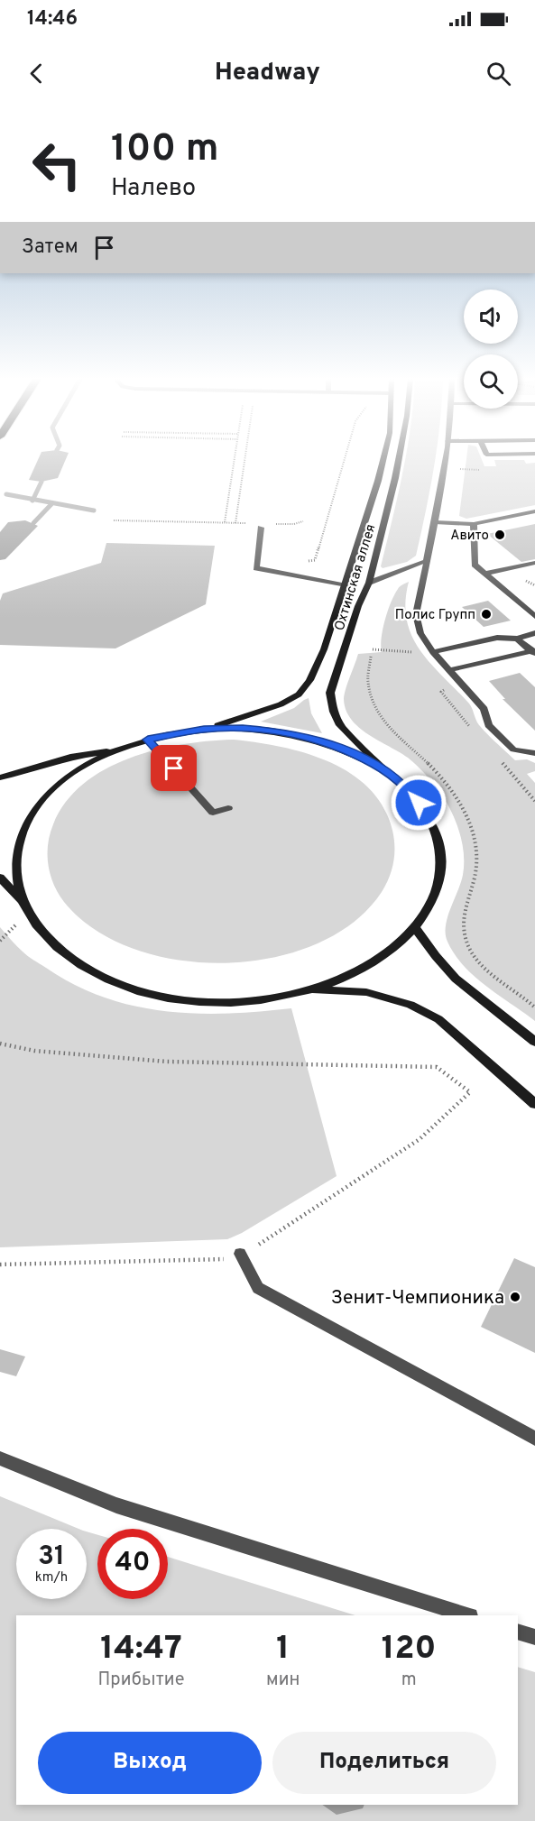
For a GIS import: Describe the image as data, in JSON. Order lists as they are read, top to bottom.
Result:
{
  "streets": {
    "street": ["Охтинская аллея"]
  },
  "places": ["Авито", "Полис Групп", "Зенит-Чемпионика"],
  "page": {
    "status": "14:46",
    "header": "Headway",
    "turn": ["100 m", "Налево"],
    "then": "Затем",
    "speed": "31 km/h",
    "limit": "40",
    "eta": [
      "14:47",
      "Прибытие",
      "1",
      "мин",
      "120",
      "m"
    ],
    "buttons": ["Выход", "Поделиться"]
  }
}
